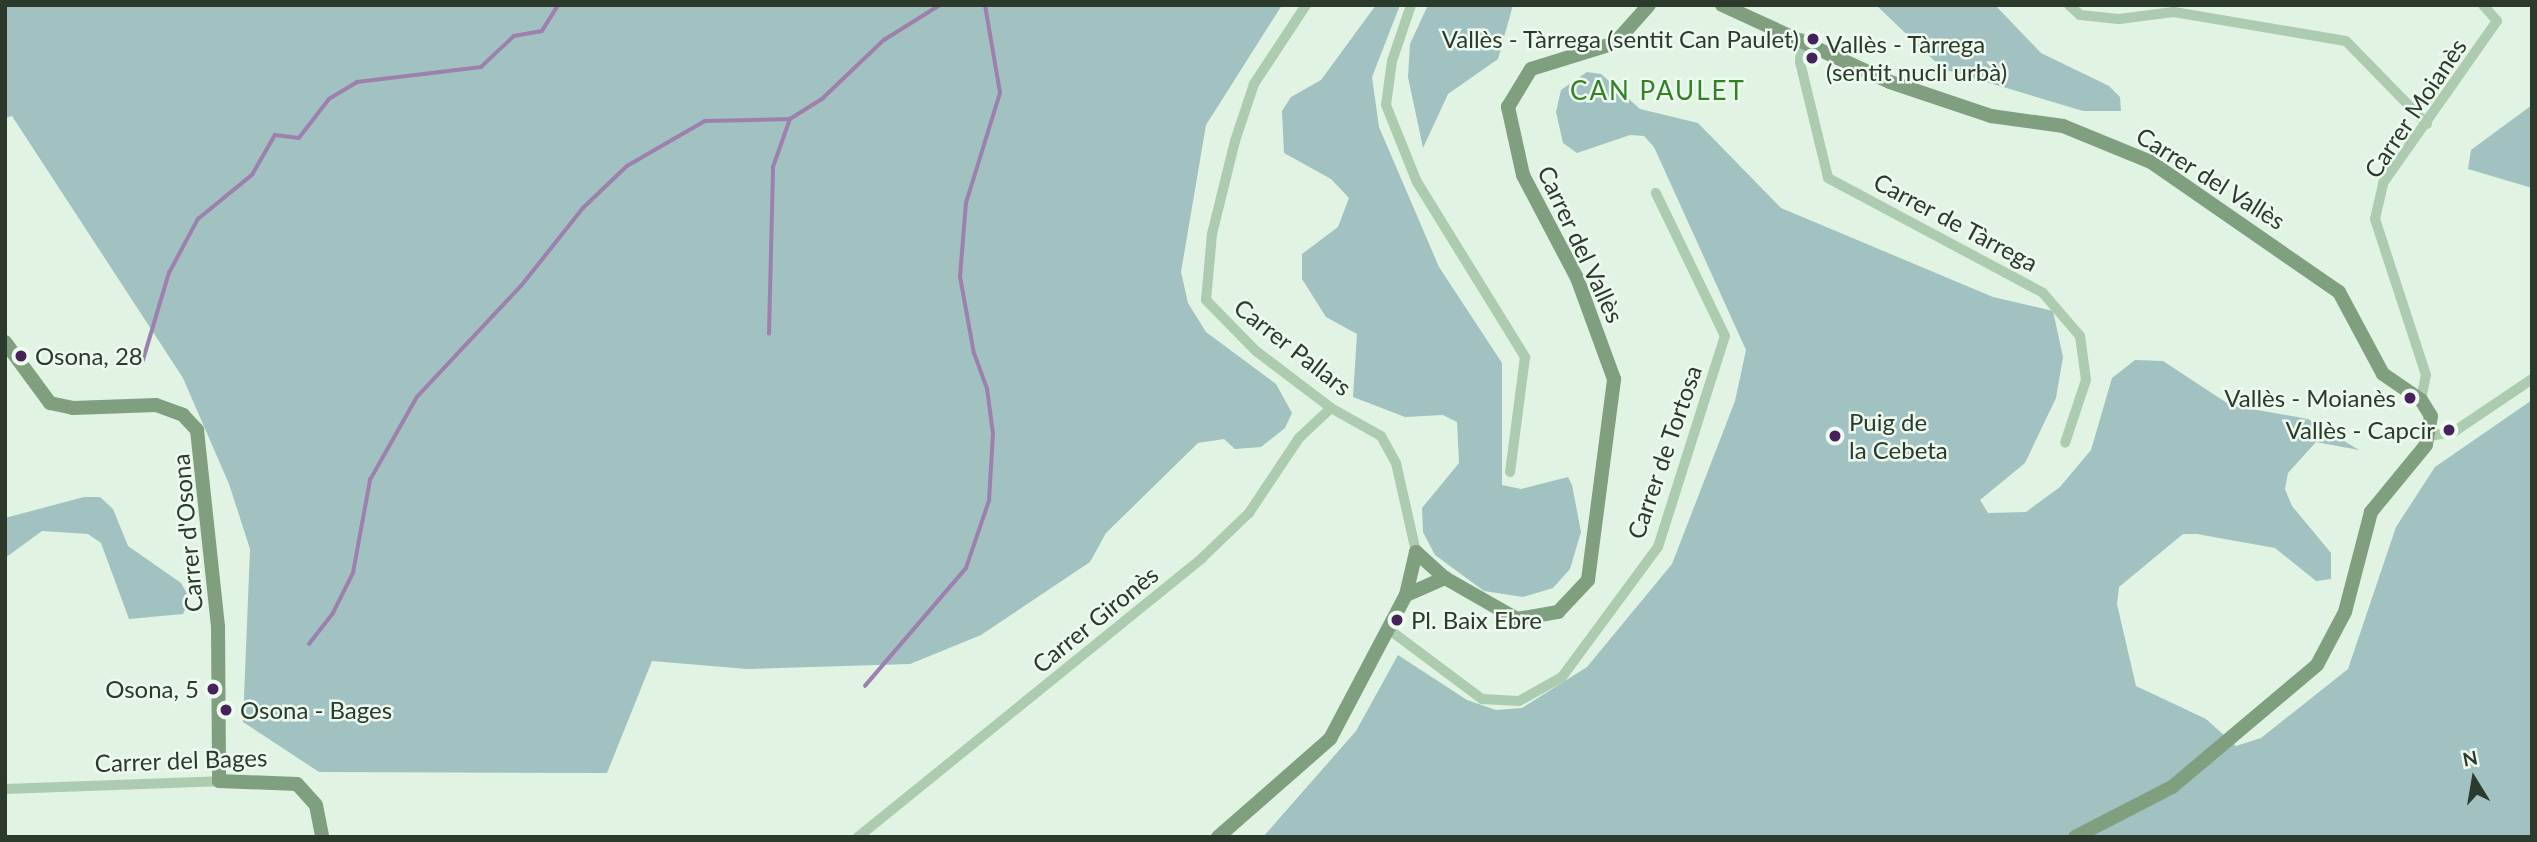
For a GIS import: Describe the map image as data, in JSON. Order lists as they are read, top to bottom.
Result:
{
  "streets": {
    "street": [
      "Carrer Moianès",
      "Carrer del Vallès",
      "Carrer de Tàrrega",
      "Carrer Pallars",
      "Carrer de Tortosa",
      "Carrer d'Osona",
      "Carrer Gironès",
      "Carrer del Bages"
    ]
  },
  "crossings": [
    ["Carrer Moianès", "Carrer del Vallès"],
    ["Carrer del Vallès", "Carrer de Tàrrega"],
    ["Carrer del Vallès", "Carrer Pallars"],
    ["Carrer Pallars", "Carrer Gironès"],
    ["Carrer d'Osona", "Carrer del Bages"]
  ],
  "districts": ["CAN PAULET"],
  "places": [
    "Vallès - Tàrrega (sentit Can Paulet)",
    "Vallès - Tàrrega (sentit nucli urbà)",
    "Osona, 28",
    "Vallès - Moianès",
    "Vallès - Capcir",
    "Puig de la Cebeta",
    "Pl. Baix Ebre",
    "Osona, 5",
    "Osona - Bages"
  ],
  "north": "top"
}
